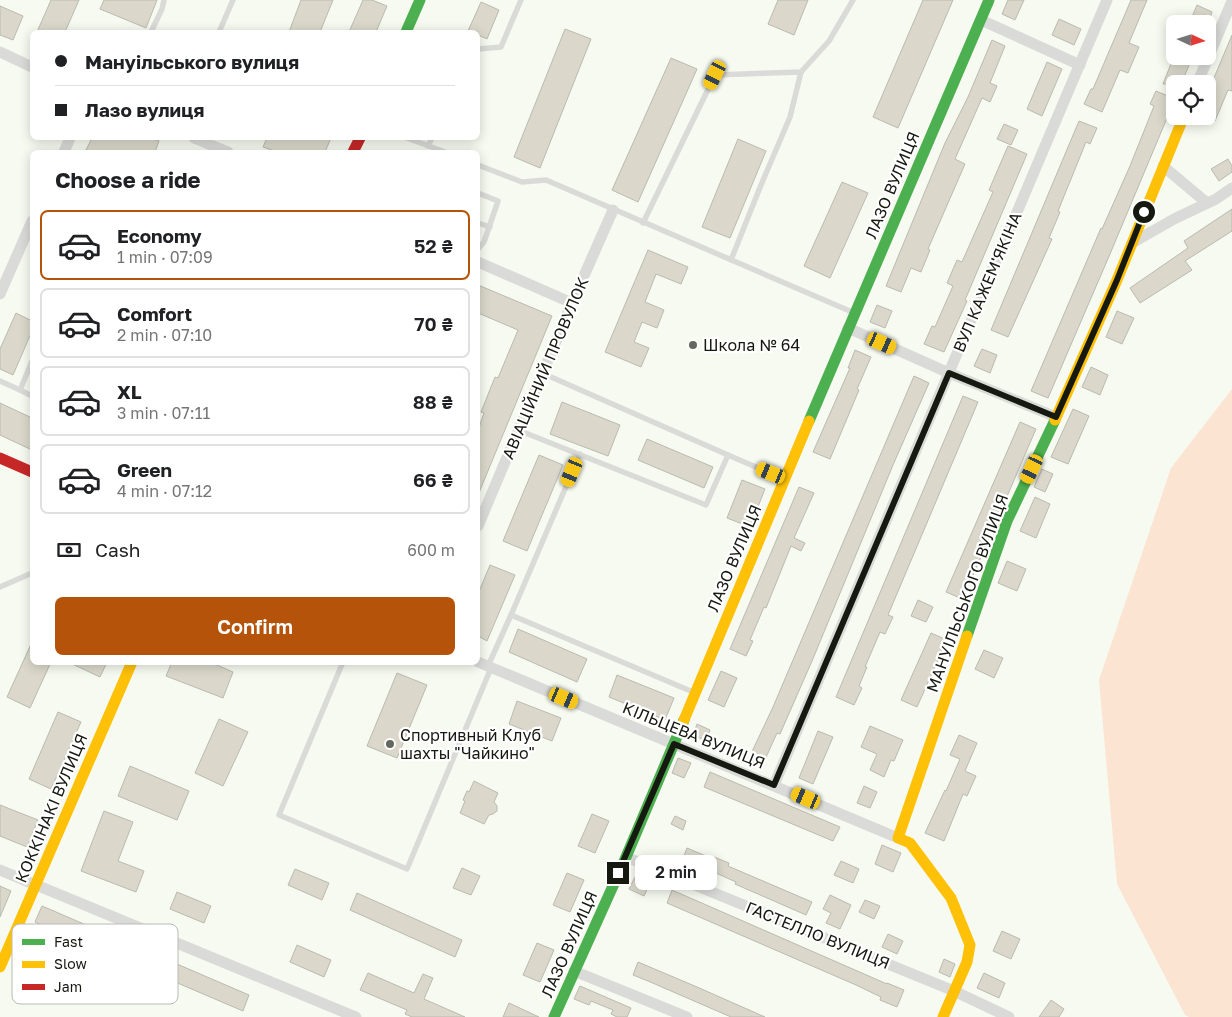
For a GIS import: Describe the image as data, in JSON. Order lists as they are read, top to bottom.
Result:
{
  "streets": {
    "street": [
      "ЛАЗО ВУЛИЦЯ",
      "ВУЛ КАЖЕМ'ЯКІНА",
      "АВІАЦІЙНИЙ ПРОВУЛОК",
      "МАНУІЛЬСЬКОГО ВУЛИЦЯ",
      "КІЛЬЦЕВА ВУЛИЦЯ",
      "КОККІНАКІ ВУЛИЦЯ",
      "ГАСТЕЛЛО ВУЛИЦЯ"
    ]
  },
  "crossings": [
    ["ЛАЗО ВУЛИЦЯ", "КІЛЬЦЕВА ВУЛИЦЯ"],
    ["ЛАЗО ВУЛИЦЯ", "ГАСТЕЛЛО ВУЛИЦЯ"],
    ["ВУЛ КАЖЕМ'ЯКІНА", "КІЛЬЦЕВА ВУЛИЦЯ"],
    ["МАНУІЛЬСЬКОГО ВУЛИЦЯ", "КІЛЬЦЕВА ВУЛИЦЯ"]
  ],
  "places": ["Школа № 64", "Спортивный Клуб шахты \"Чайкино\""],
  "legend": ["Fast", "Slow", "Jam"],
  "north": "right",
  "page": {
    "banner": ["Мануільського вулиця", "Лазо вулиця"],
    "heading": "Choose a ride",
    "list": [
      {
        "name": "Economy",
        "note": "1 min · 07:09",
        "value": "52 ₴"
      },
      {
        "name": "Comfort",
        "note": "2 min · 07:10",
        "value": "70 ₴"
      },
      {
        "name": "XL",
        "note": "3 min · 07:11",
        "value": "88 ₴"
      },
      {
        "name": "Green",
        "note": "4 min · 07:12",
        "value": "66 ₴"
      }
    ],
    "pay": ["Cash", "600 m"],
    "buttons": "Confirm",
    "bubble": "2 min"
  }
}
